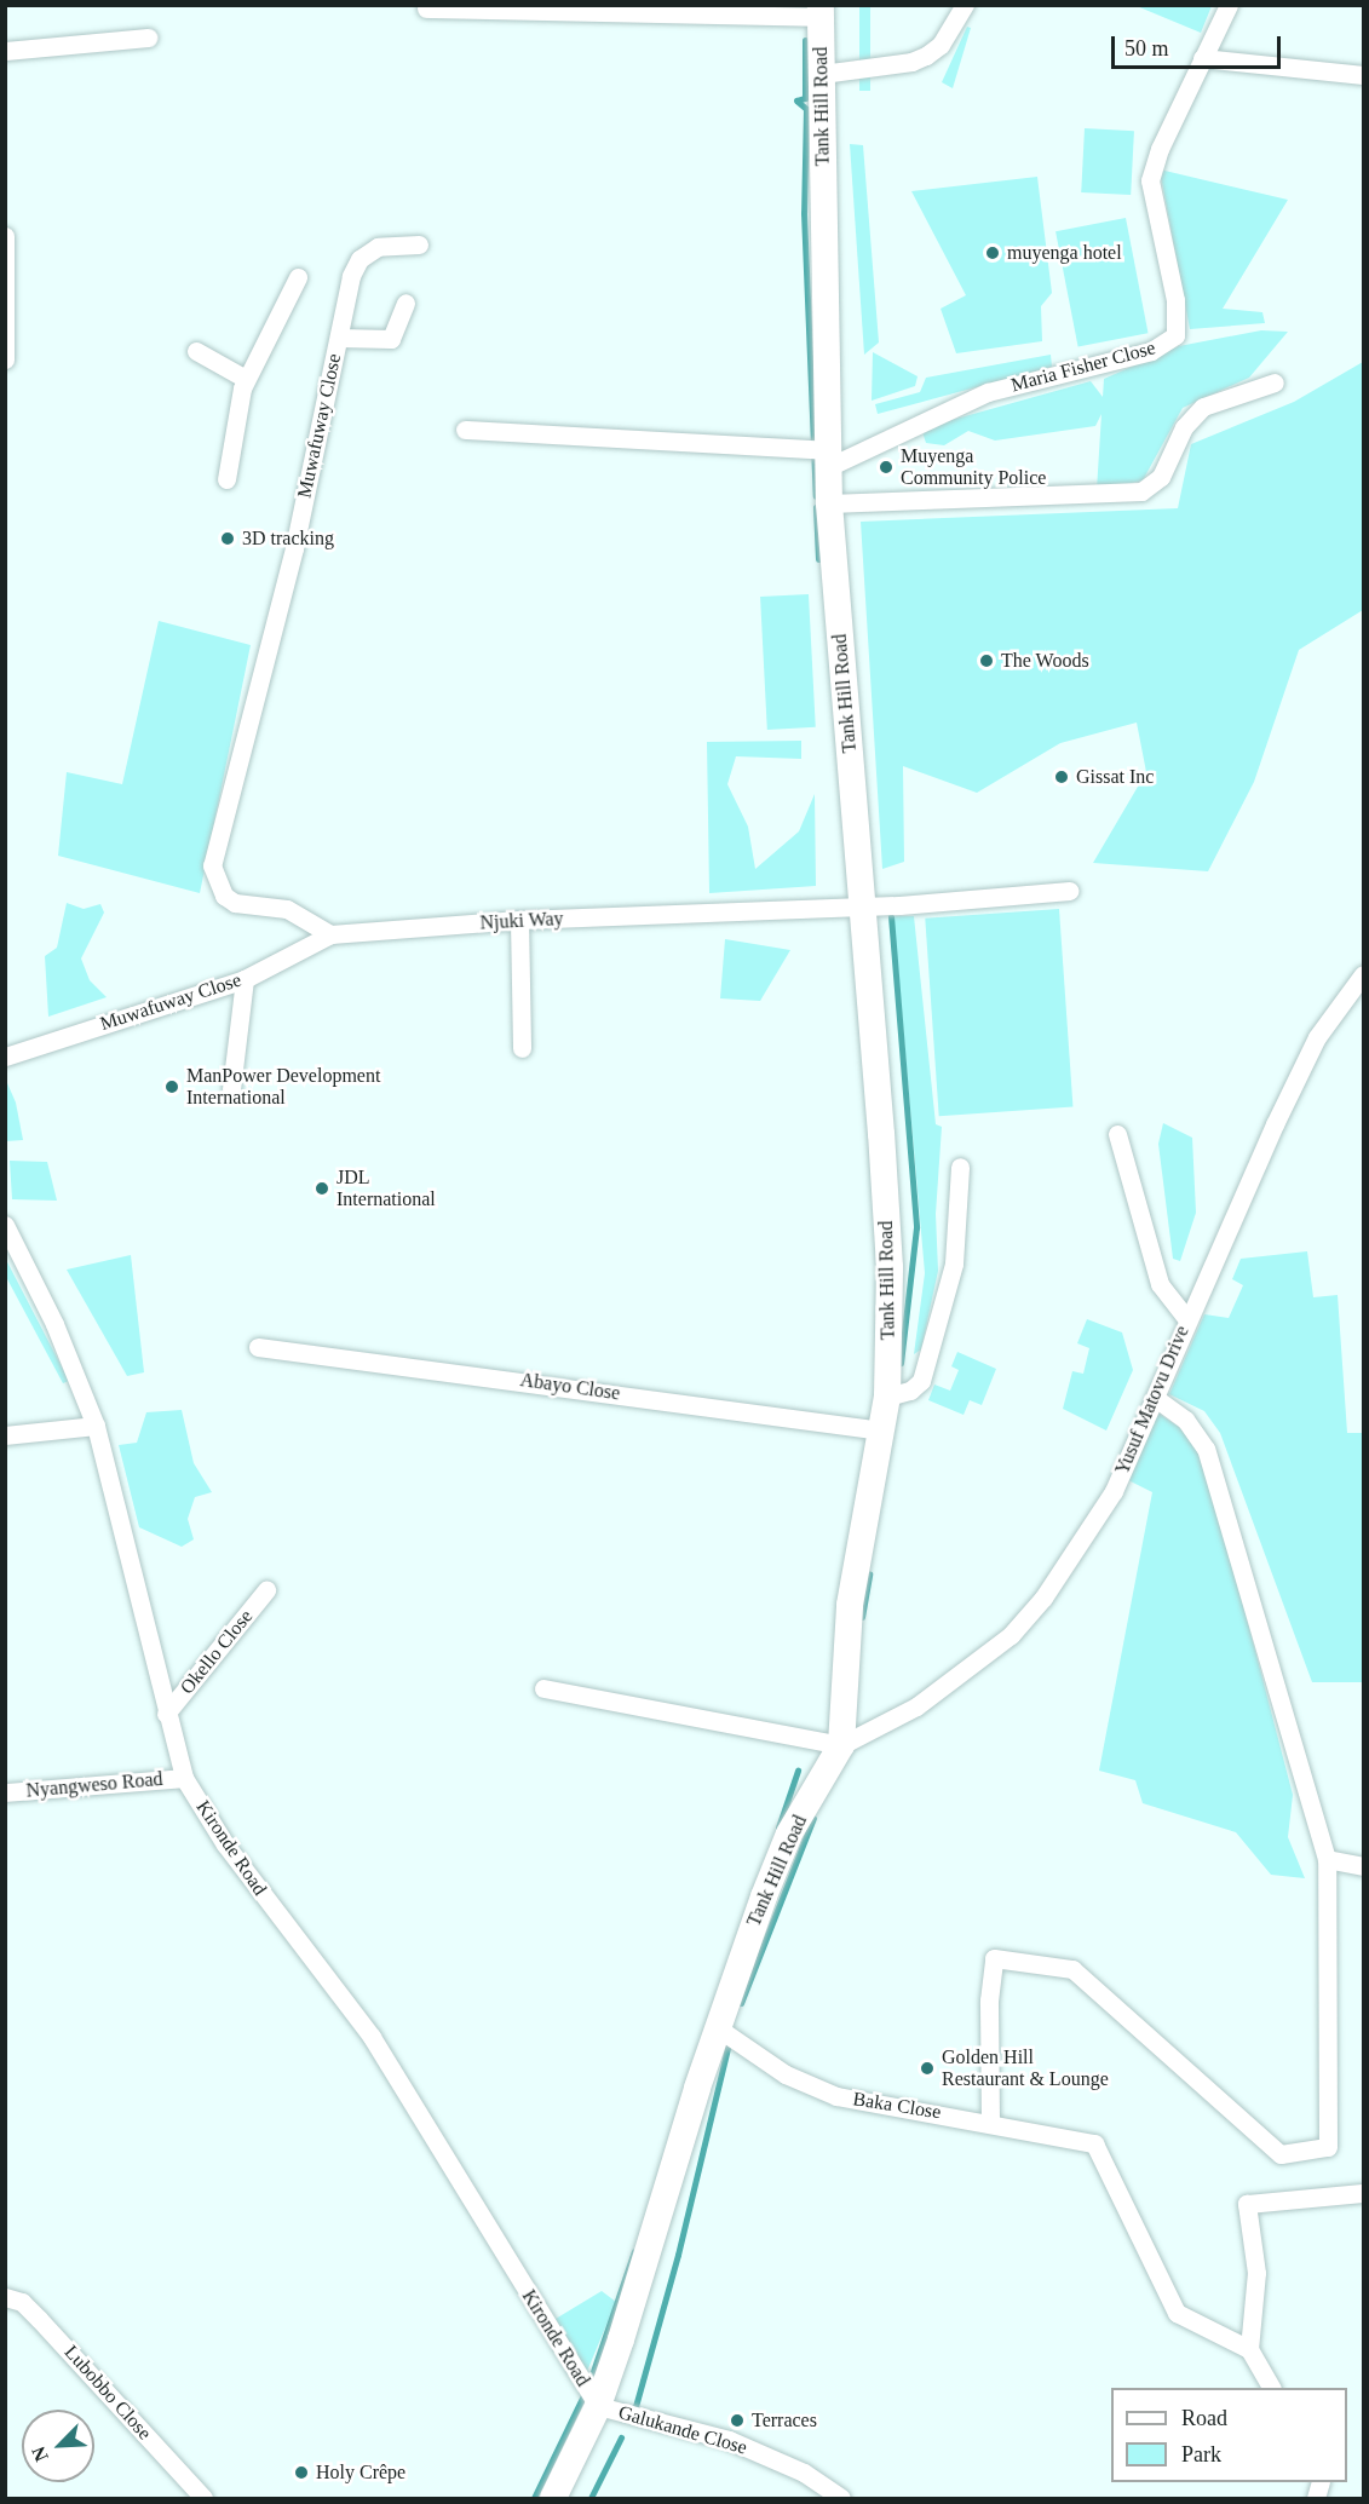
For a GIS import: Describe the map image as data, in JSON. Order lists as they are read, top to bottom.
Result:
{
  "streets": {
    "street": [
      "Tank Hill Road",
      "Maria Fisher Close",
      "Muwafuway Close",
      "Njuki Way",
      "Abayo Close",
      "Yusuf Matovu Drive",
      "Okello Close",
      "Nyangweso Road",
      "Kironde Road",
      "Baka Close",
      "Lubobbo Close",
      "Galukande Close"
    ]
  },
  "crossings": [
    ["Tank Hill Road", "Maria Fisher Close"],
    ["Tank Hill Road", "Njuki Way"],
    ["Tank Hill Road", "Abayo Close"],
    ["Tank Hill Road", "Yusuf Matovu Drive"],
    ["Tank Hill Road", "Kironde Road"],
    ["Tank Hill Road", "Baka Close"],
    ["Tank Hill Road", "Galukande Close"],
    ["Muwafuway Close", "Njuki Way"],
    ["Okello Close", "Kironde Road"],
    ["Nyangweso Road", "Kironde Road"],
    ["Kironde Road", "Galukande Close"]
  ],
  "places": [
    "muyenga hotel",
    "Muyenga Community Police",
    "3D tracking",
    "The Woods",
    "Gissat Inc",
    "ManPower Development International",
    "JDL International",
    "Golden Hill Restaurant & Lounge",
    "Terraces",
    "Holy Crêpe"
  ],
  "legend": ["Road", "Park"],
  "scale_bar": "50 m",
  "north": "bottom left"
}
